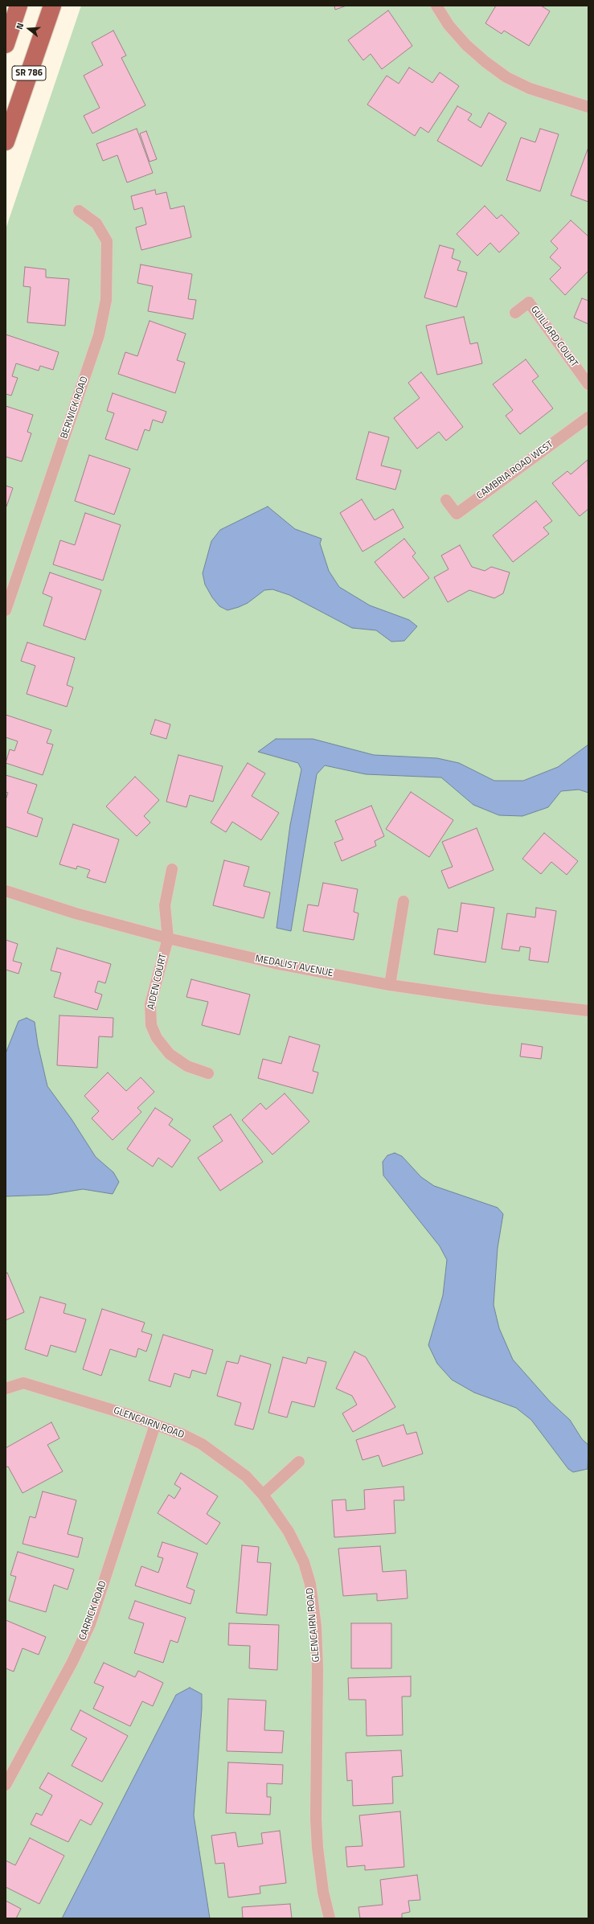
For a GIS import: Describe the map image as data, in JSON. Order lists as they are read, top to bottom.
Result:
{
  "streets": {
    "main road": ["SR 786"],
    "street": [
      "GUILLARD COURT",
      "BERWICK ROAD",
      "CAMBRIA ROAD WEST",
      "MEDALIST AVENUE",
      "AIDEN COURT",
      "GLENCAIRN ROAD",
      "CARRICK ROAD"
    ]
  },
  "crossings": [
    ["MEDALIST AVENUE", "AIDEN COURT"],
    ["GLENCAIRN ROAD", "CARRICK ROAD"]
  ],
  "north": "left"
}
